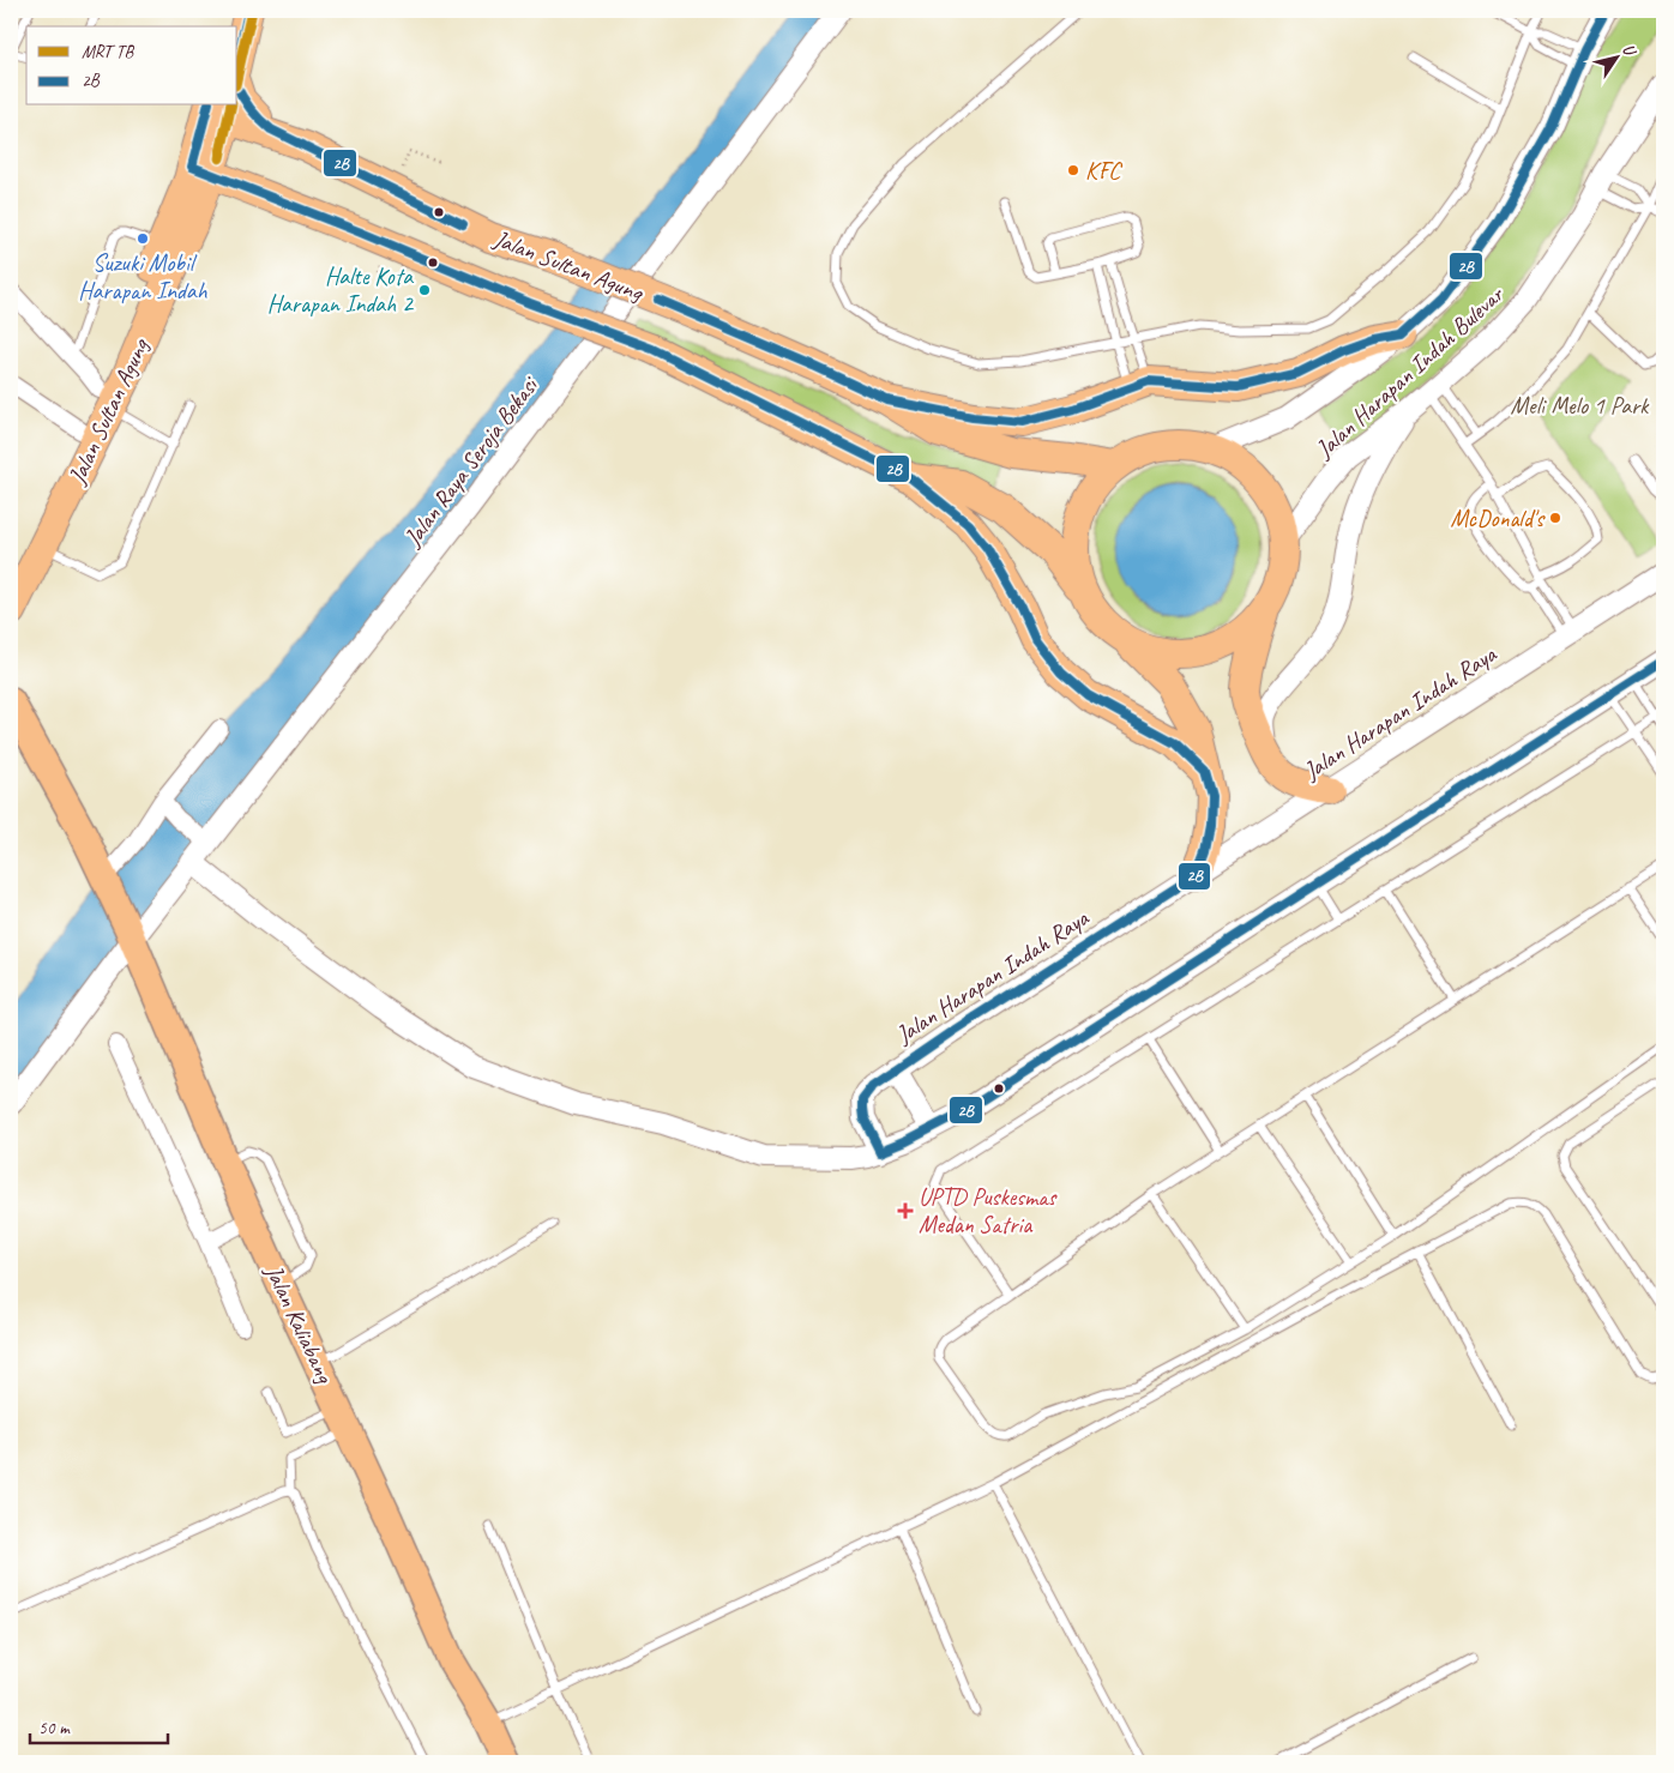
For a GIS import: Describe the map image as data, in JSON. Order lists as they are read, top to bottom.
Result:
{
  "streets": {
    "highway": ["Jalan Sultan Agung"],
    "main road": ["Jalan Kaliabang"],
    "street": ["Jalan Harapan Indah Bulevar", "Jalan Raya Seroja Bekasi", "Jalan Harapan Indah Raya"]
  },
  "crossings": [
    ["Jalan Sultan Agung", "Jalan Harapan Indah Bulevar"],
    ["Jalan Raya Seroja Bekasi", "Jalan Kaliabang"]
  ],
  "parks": ["Meli Melo 1 Park"],
  "places": {
    "other": [
      "KFC",
      "Suzuki Mobil Harapan Indah",
      "Halte Kota Harapan Indah 2",
      "McDonald's"
    ],
    "health": ["UPTD Puskesmas Medan Satria"]
  },
  "lines": ["metro line TB", "transit line 2B"],
  "legend": ["MRT TB", "2B"],
  "scale_bar": "50 m",
  "north": "top right"
}
